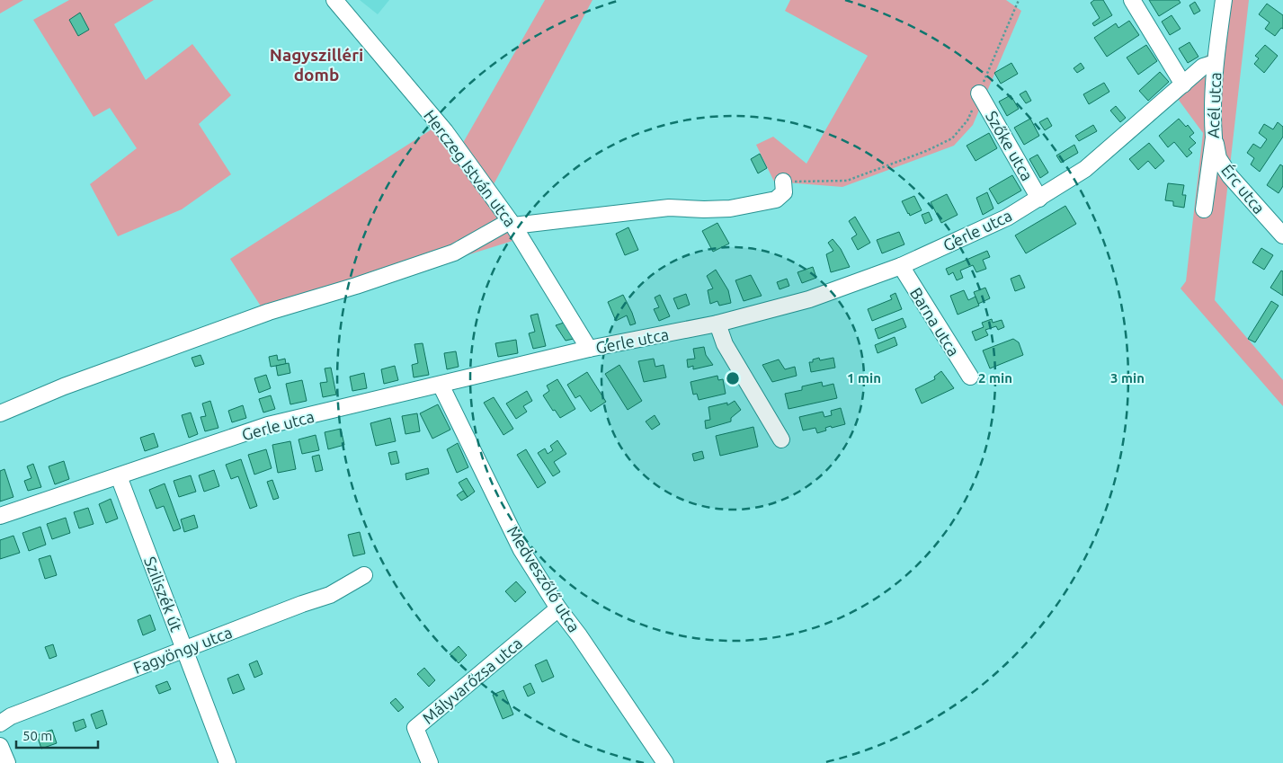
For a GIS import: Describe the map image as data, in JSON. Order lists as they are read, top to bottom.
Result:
{
  "streets": {
    "street": [
      "Acél utca",
      "Szőke utca",
      "Herczeg István utca",
      "Érc utca",
      "Gerle utca",
      "Barna utca",
      "Medveszőlő utca",
      "Sziliszék út",
      "Fagyöngy utca",
      "Mályvarózsa utca"
    ]
  },
  "crossings": [
    ["Acél utca", "Érc utca"],
    ["Acél utca", "Gerle utca"],
    ["Szőke utca", "Gerle utca"],
    ["Herczeg István utca", "Gerle utca"],
    ["Gerle utca", "Barna utca"],
    ["Gerle utca", "Medveszőlő utca"],
    ["Gerle utca", "Sziliszék út"],
    ["Medveszőlő utca", "Mályvarózsa utca"],
    ["Sziliszék út", "Fagyöngy utca"]
  ],
  "districts": ["Nagyszilléri domb"],
  "scale_bar": "50 m",
  "rings": ["1 min", "2 min", "3 min"]
}
